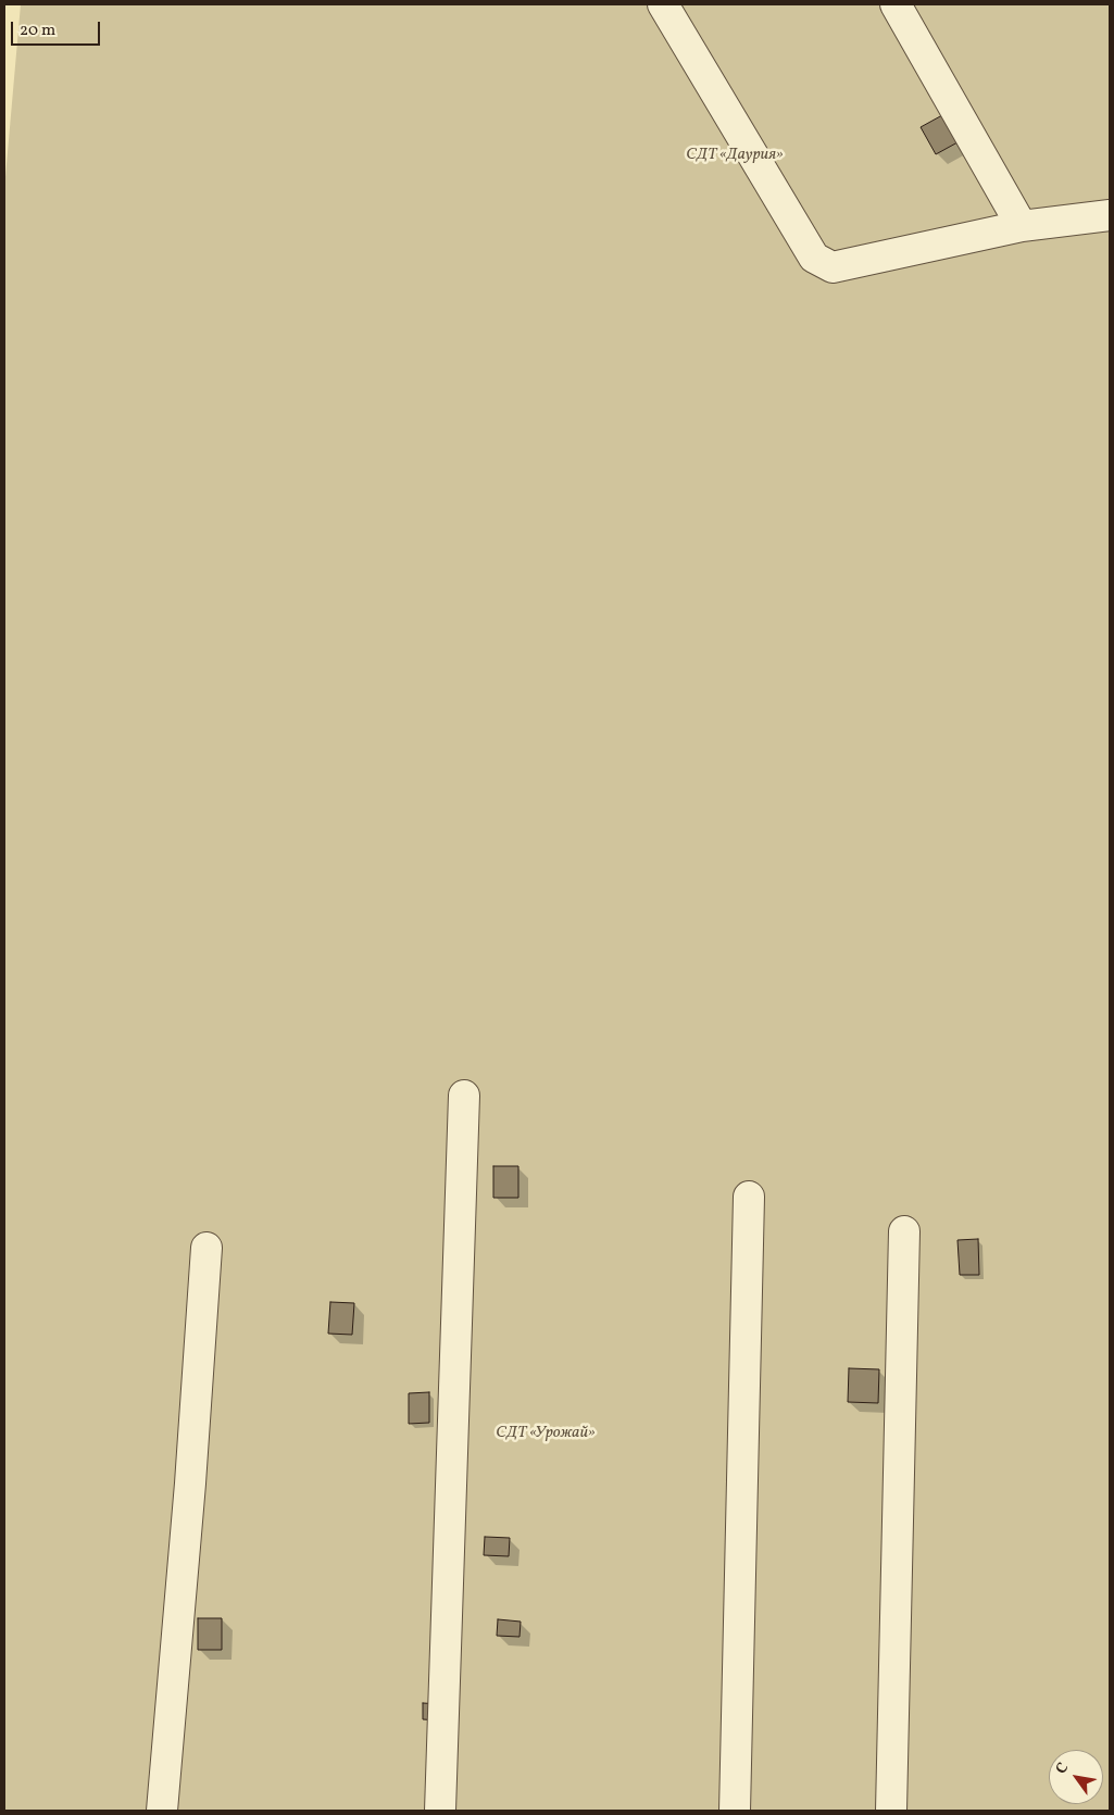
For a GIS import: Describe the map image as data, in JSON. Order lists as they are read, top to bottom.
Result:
{
  "parks": ["СДТ «Даурия»", "СДТ «Урожай»"],
  "scale_bar": "20 m",
  "north": "top left"
}
